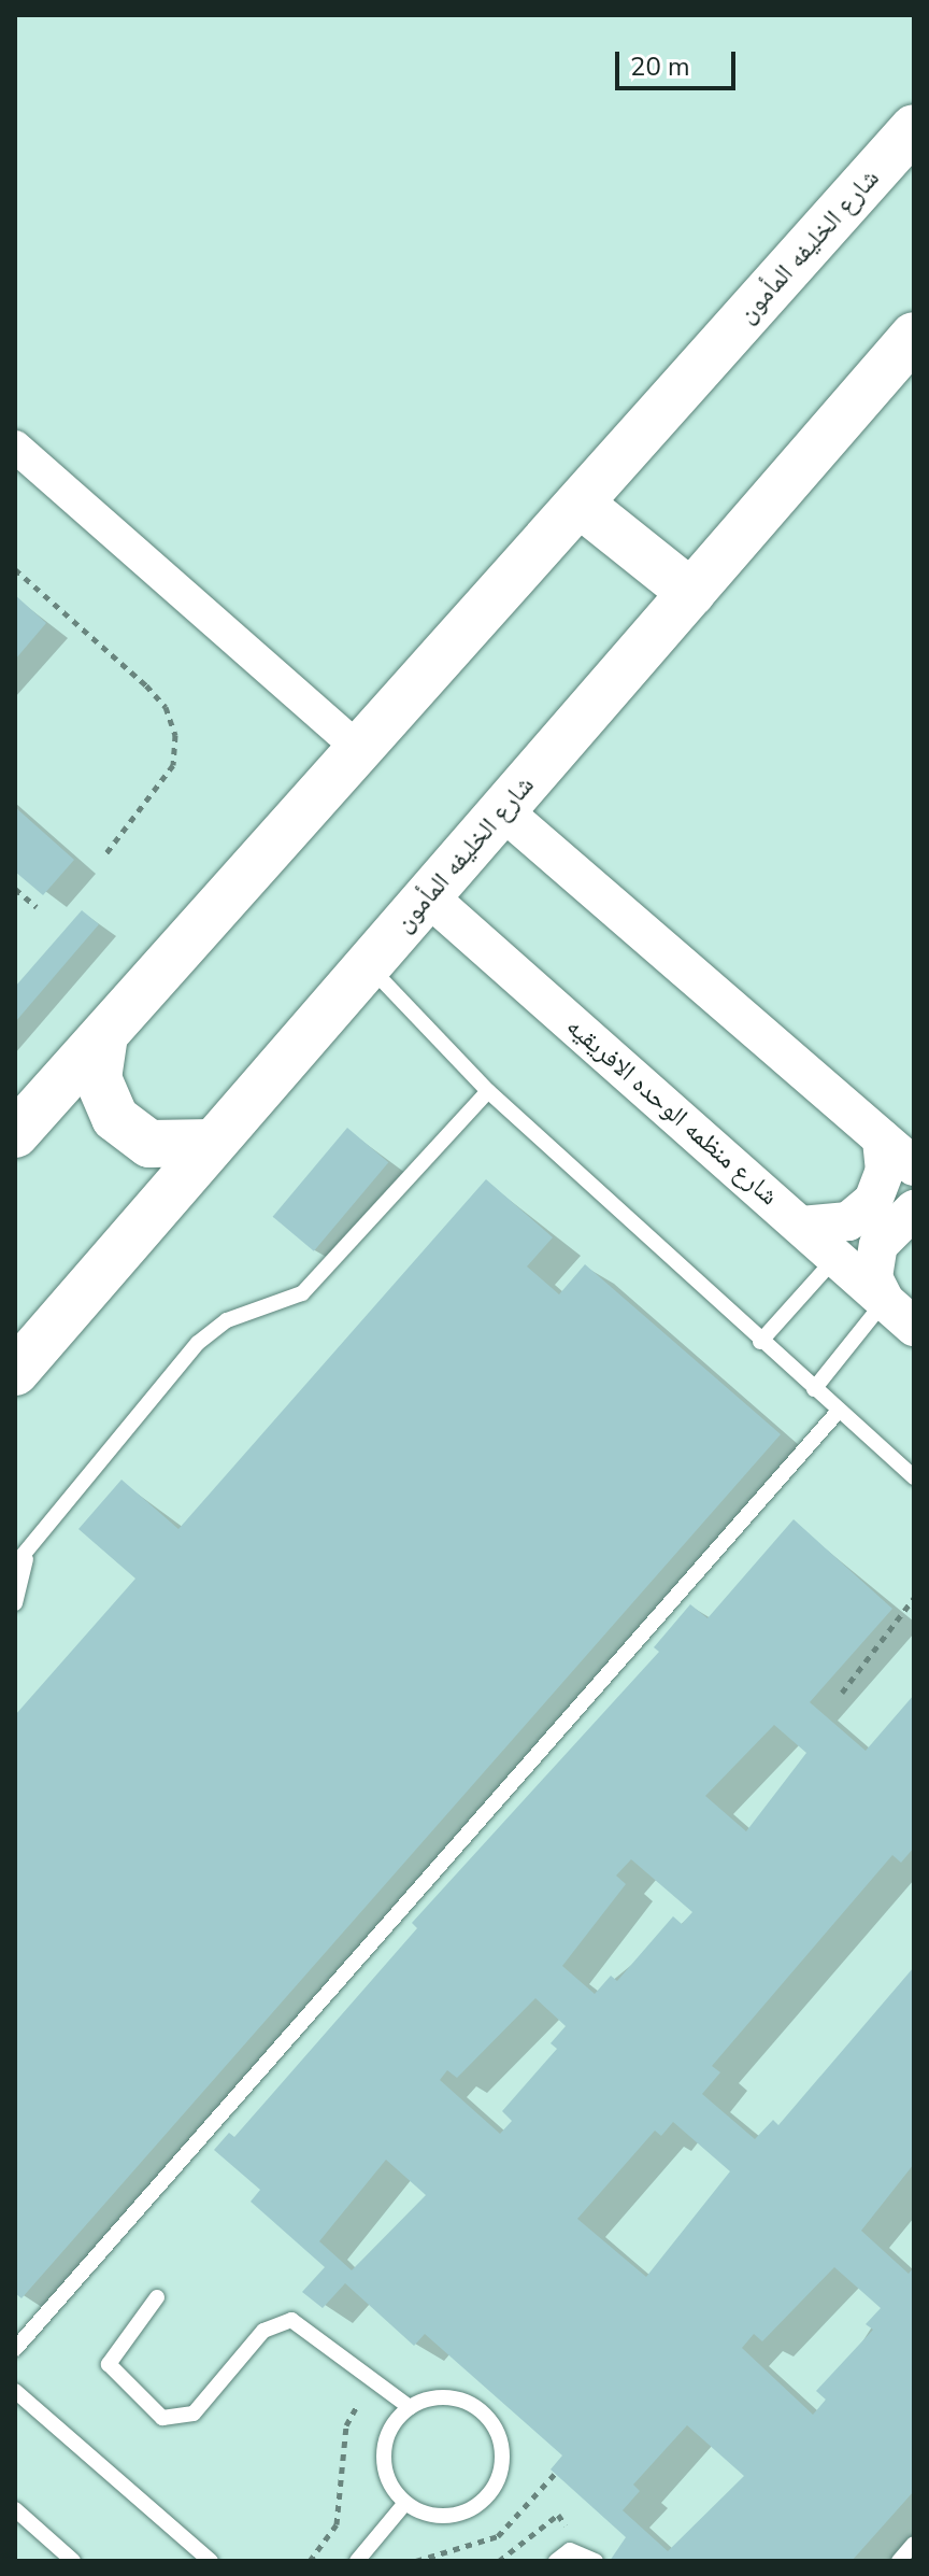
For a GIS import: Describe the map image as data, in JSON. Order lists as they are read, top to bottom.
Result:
{
  "streets": {
    "main road": ["شارع الخليفه المأمون"],
    "street": ["شارع منظمه الوحده الافريقيه"]
  },
  "crossings": [
    ["شارع الخليفه المأمون", "شارع منظمه الوحده الافريقيه"]
  ],
  "scale_bar": "20 m"
}
